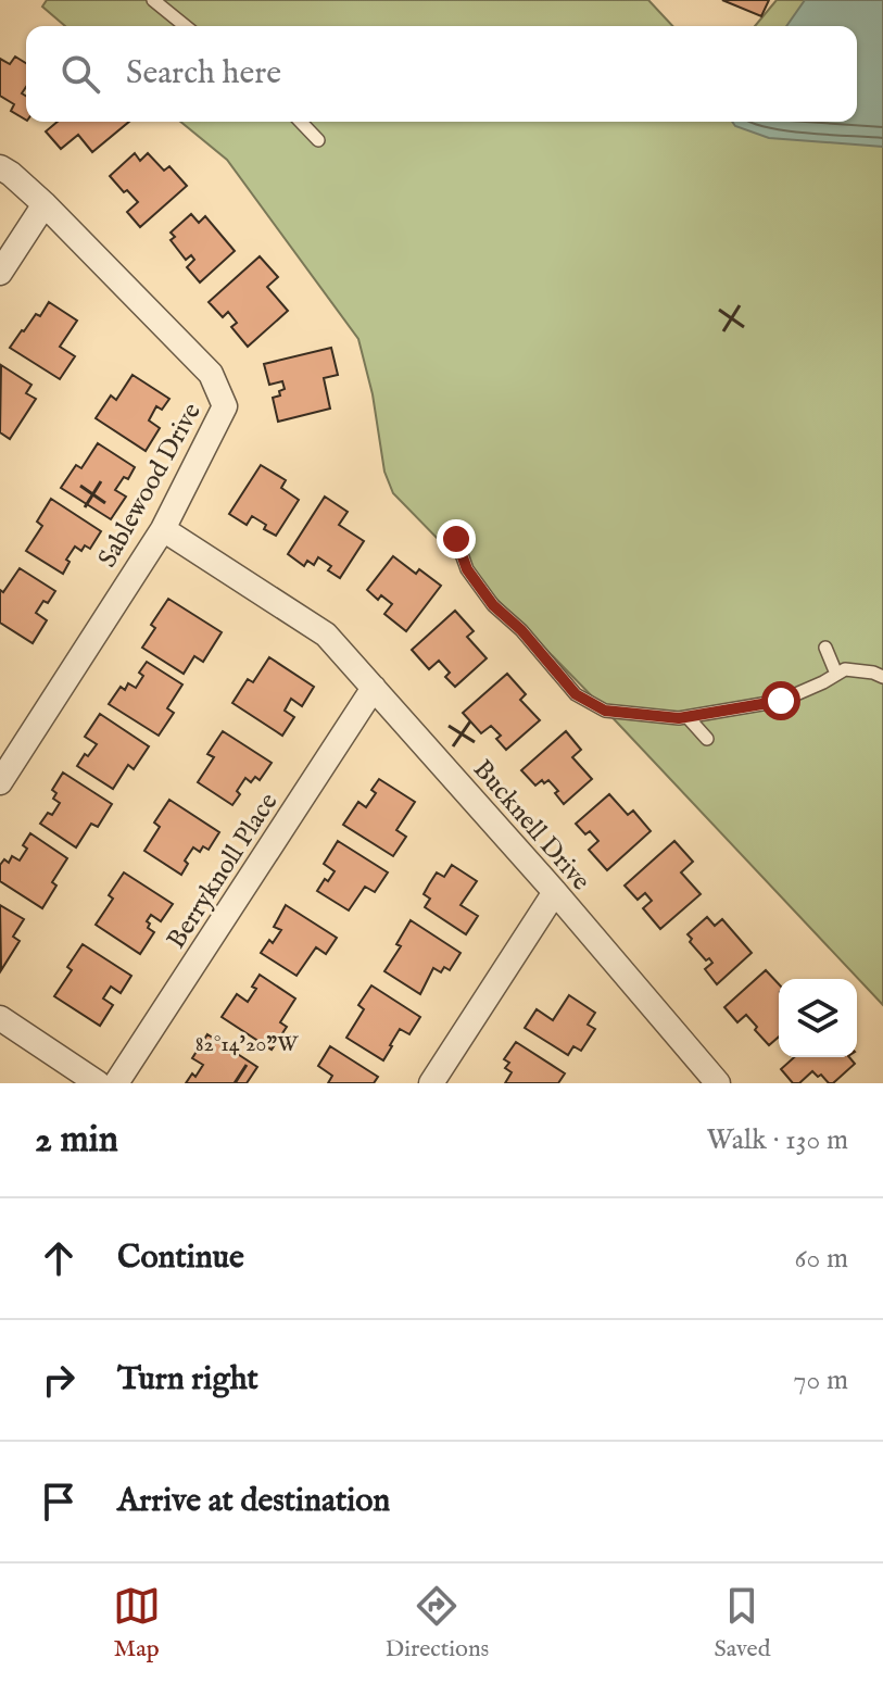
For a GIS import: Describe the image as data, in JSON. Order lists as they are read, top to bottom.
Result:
{
  "streets": {
    "street": ["Sablewood Drive", "Bucknell Drive", "Berryknoll Place"]
  },
  "crossings": [
    ["Sablewood Drive", "Bucknell Drive"],
    ["Bucknell Drive", "Berryknoll Place"]
  ],
  "page": {
    "search": "Search here",
    "heading": ["2 min", "Walk · 130 m"],
    "list": [
      ["Continue", "60 m"],
      ["Turn right", "70 m"],
      "Arrive at destination"
    ],
    "nav": ["Map", "Directions", "Saved"]
  },
  "coordinates": ["82°14'20\"W"]
}
